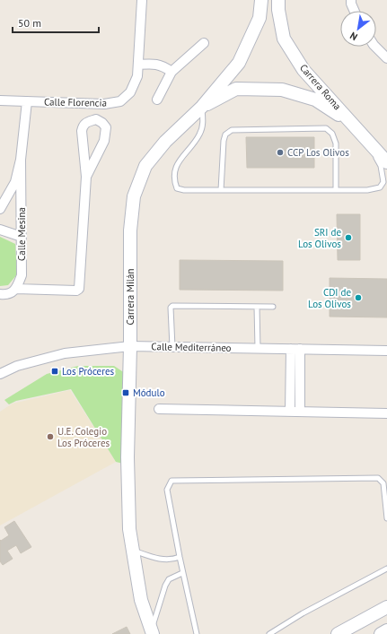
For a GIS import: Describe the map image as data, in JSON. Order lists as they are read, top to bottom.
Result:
{
  "streets": {
    "street": [
      "Carrera Roma",
      "Calle Florencia",
      "Calle Mesina",
      "Carrera Milán",
      "Calle Mediterráneo"
    ]
  },
  "crossings": [
    ["Calle Florencia", "Calle Mesina"],
    ["Carrera Milán", "Calle Mediterráneo"]
  ],
  "places": {
    "other": [
      "CCP Los Olivos",
      "SRI de Los Olivos",
      "CDI de Los Olivos",
      "U.E. Colegio Los Próceres"
    ],
    "transit": ["Los Próceres", "Módulo"]
  },
  "scale_bar": "50 m",
  "north": "bottom left"
}
